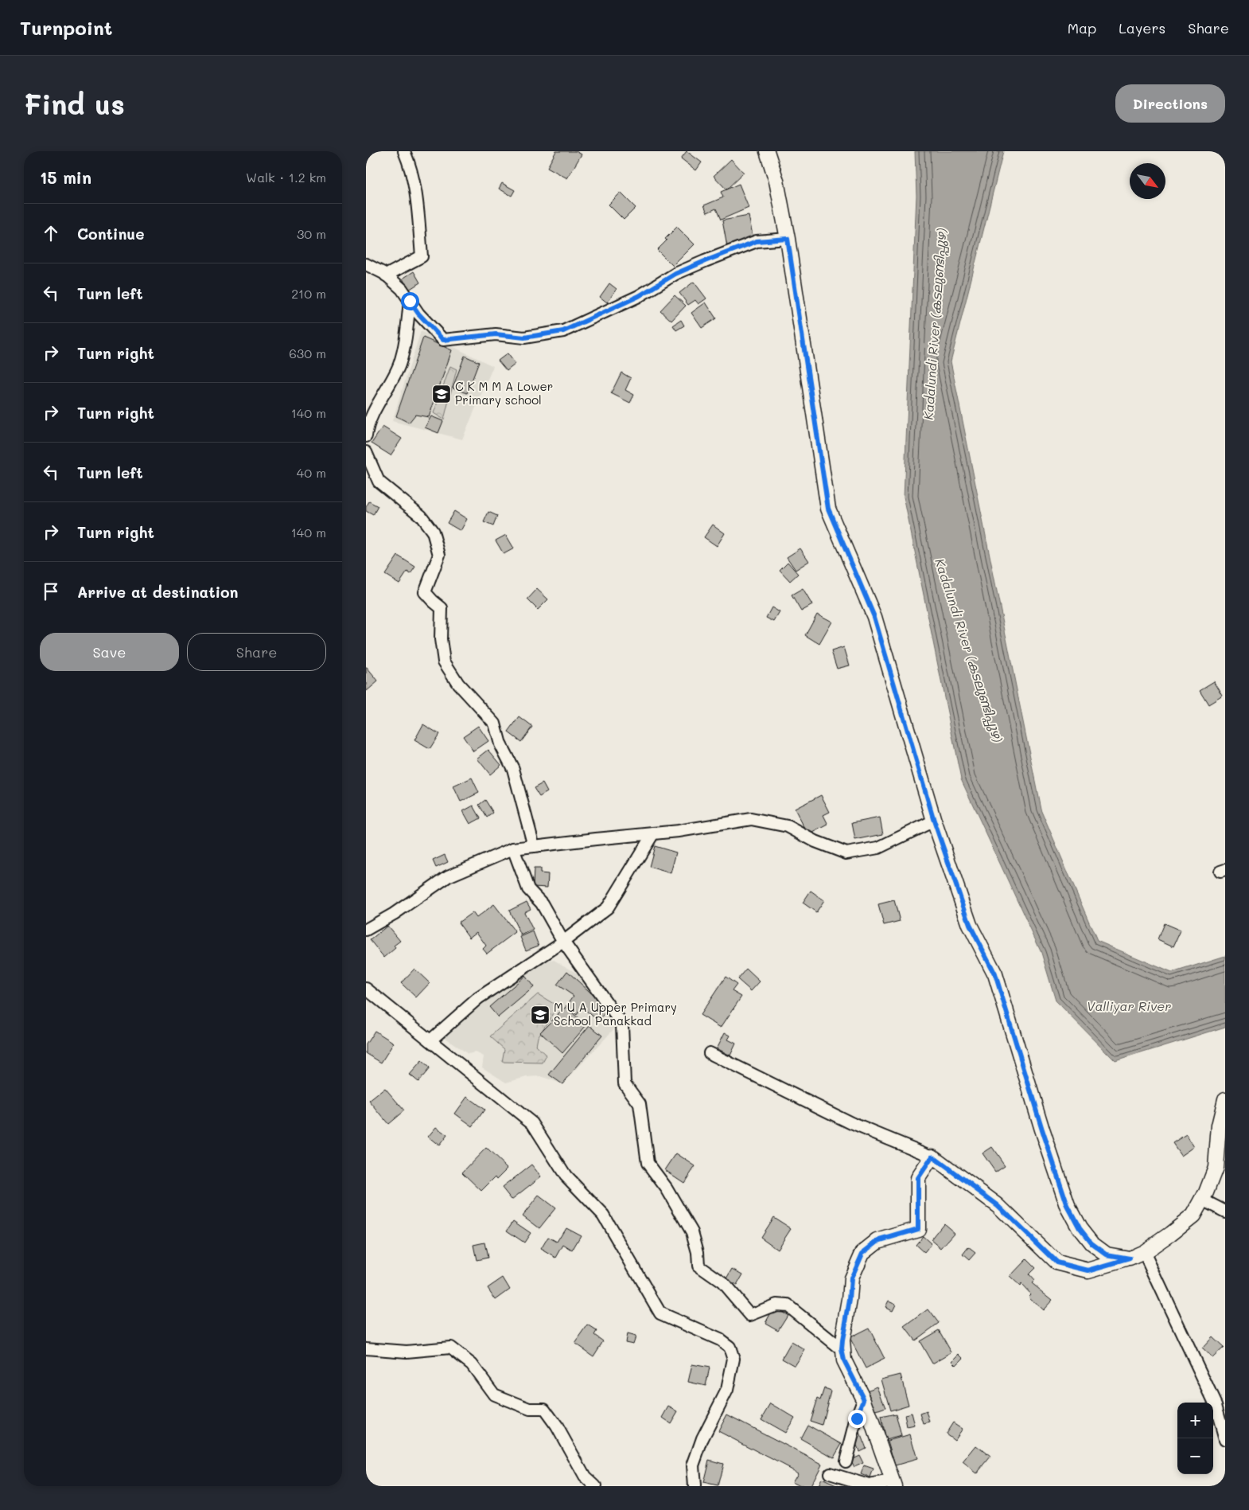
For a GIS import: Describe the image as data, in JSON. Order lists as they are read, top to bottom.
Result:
{
  "water": ["Kadalundi River (കടലുണ്ടിപ്പുഴ)", "Valliyar River"],
  "places": {
    "school or university": ["C K M M A Lower Primary school", "M U A Upper Primary School Panakkad"]
  },
  "north": "bottom right",
  "page": {
    "header": "Turnpoint",
    "nav": ["Map", "Layers", "Share"],
    "buttons": [
      "Directions",
      ["Save", "Share"]
    ],
    "title": "Find us",
    "heading": ["15 min", "Walk · 1.2 km"],
    "list": [
      ["Continue", "30 m"],
      ["Turn left", "210 m"],
      ["Turn right", "630 m"],
      ["Turn right", "140 m"],
      ["Turn left", "40 m"],
      ["Turn right", "140 m"],
      "Arrive at destination"
    ],
    "map_buttons": ["+", "−"]
  }
}
